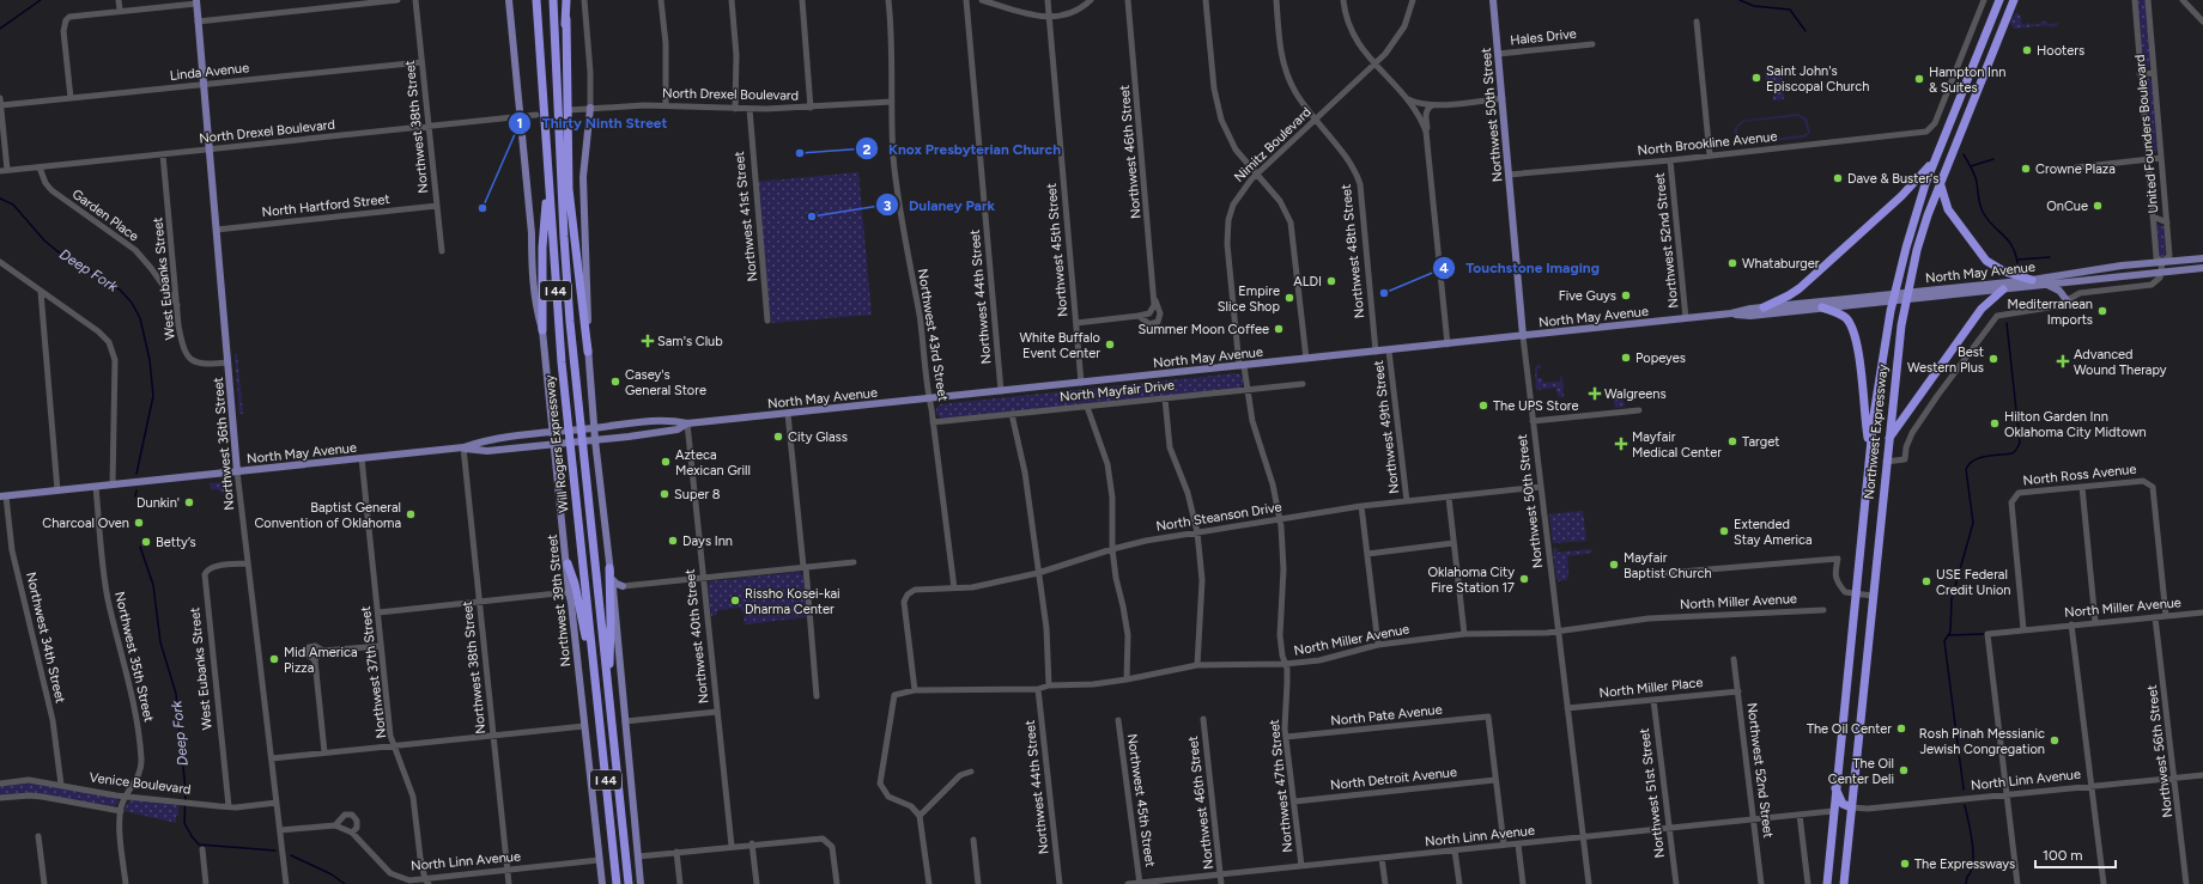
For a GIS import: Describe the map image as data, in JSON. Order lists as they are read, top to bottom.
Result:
{
  "streets": {
    "highway": ["I 44", "Northwest Expressway", "Will Rogers Expressway"],
    "main road": [
      "Northwest 50th Street",
      "North May Avenue",
      "Northwest 36th Street",
      "Northwest 39th Street"
    ],
    "street": [
      "Hales Drive",
      "Linda Avenue",
      "North Drexel Boulevard",
      "Northwest 38th Street",
      "United Founders Boulevard",
      "North Brookline Avenue",
      "Nimitz Boulevard",
      "Northwest 46th Street",
      "North Hartford Street",
      "Garden Place",
      "Northwest 41st Street",
      "Northwest 52nd Street",
      "Northwest 45th Street",
      "Northwest 48th Street",
      "West Eubanks Street",
      "Northwest 44th Street",
      "Northwest 43rd Street",
      "North Mayfair Drive",
      "Northwest 49th Street",
      "North Ross Avenue",
      "North Steanson Drive",
      "North Miller Avenue",
      "Northwest 40th Street",
      "Northwest 34th Street",
      "Northwest 35th Street",
      "Northwest 37th Street",
      "North Miller Place",
      "North Pate Avenue",
      "Northwest 56th Street",
      "North Detroit Avenue",
      "North Linn Avenue",
      "Venice Boulevard",
      "Northwest 47th Street",
      "Northwest 51st Street"
    ]
  },
  "crossings": [
    ["Hales Drive", "Northwest 50th Street"],
    ["Linda Avenue", "Northwest 38th Street"],
    ["Linda Avenue", "Northwest 36th Street"],
    ["North Drexel Boulevard", "Northwest 38th Street"],
    ["North Drexel Boulevard", "Garden Place"],
    ["North Drexel Boulevard", "Northwest 41st Street"],
    ["North Drexel Boulevard", "West Eubanks Street"],
    ["North Drexel Boulevard", "Northwest 43rd Street"],
    ["North Drexel Boulevard", "Northwest 36th Street"],
    ["North Drexel Boulevard", "Northwest 39th Street"],
    ["Northwest 50th Street", "North Brookline Avenue"],
    ["Northwest 50th Street", "North May Avenue"],
    ["Northwest 50th Street", "North Steanson Drive"],
    ["Northwest 50th Street", "North Miller Avenue"],
    ["Northwest 50th Street", "North Miller Place"],
    ["Northwest 50th Street", "North Linn Avenue"],
    ["Northwest 38th Street", "North Hartford Street"],
    ["Northwest 38th Street", "North May Avenue"],
    ["Northwest 38th Street", "North Linn Avenue"],
    ["United Founders Boulevard", "North May Avenue"],
    ["North Brookline Avenue", "Northwest 52nd Street"],
    ["Nimitz Boulevard", "Northwest 48th Street"],
    ["Nimitz Boulevard", "North May Avenue"],
    ["Nimitz Boulevard", "Northwest 47th Street"],
    ["Northwest 46th Street", "North Linn Avenue"],
    ["North Hartford Street", "Northwest 36th Street"],
    ["Garden Place", "West Eubanks Street"],
    ["Northwest 52nd Street", "North May Avenue"],
    ["Northwest 52nd Street", "North Miller Place"],
    ["Northwest 52nd Street", "North Linn Avenue"],
    ["Northwest 45th Street", "North May Avenue"],
    ["Northwest 45th Street", "North Linn Avenue"],
    ["Northwest 48th Street", "North May Avenue"],
    ["North May Avenue", "Northwest 44th Street"],
    ["North May Avenue", "Northwest 43rd Street"],
    ["North May Avenue", "Northwest 49th Street"],
    ["North May Avenue", "Northwest 36th Street"],
    ["North May Avenue", "Northwest 39th Street"],
    ["North May Avenue", "Northwest 40th Street"],
    ["North May Avenue", "Northwest 34th Street"],
    ["North May Avenue", "Northwest 35th Street"],
    ["North May Avenue", "Northwest 37th Street"],
    ["North May Avenue", "Northwest 47th Street"],
    ["West Eubanks Street", "Northwest 36th Street"],
    ["West Eubanks Street", "Venice Boulevard"],
    ["Northwest 44th Street", "North Miller Avenue"],
    ["Northwest 43rd Street", "North Mayfair Drive"],
    ["Northwest 43rd Street", "North Steanson Drive"],
    ["North Mayfair Drive", "Northwest 47th Street"],
    ["Northwest 49th Street", "North Steanson Drive"],
    ["Northwest Expressway", "North Linn Avenue"],
    ["Northwest 36th Street", "North Linn Avenue"],
    ["Northwest 36th Street", "Venice Boulevard"],
    ["North Ross Avenue", "North Miller Avenue"],
    ["North Steanson Drive", "North Miller Avenue"],
    ["North Steanson Drive", "Northwest 47th Street"],
    ["Northwest 39th Street", "North Linn Avenue"],
    ["North Miller Avenue", "Northwest 56th Street"],
    ["North Miller Avenue", "North Linn Avenue"],
    ["North Miller Avenue", "Northwest 47th Street"],
    ["Northwest 34th Street", "Venice Boulevard"],
    ["Northwest 35th Street", "Venice Boulevard"],
    ["Northwest 37th Street", "North Linn Avenue"],
    ["North Miller Place", "Northwest 51st Street"],
    ["North Pate Avenue", "North Detroit Avenue"],
    ["North Pate Avenue", "Northwest 47th Street"],
    ["Northwest 56th Street", "North Linn Avenue"],
    ["North Detroit Avenue", "Northwest 47th Street"],
    ["North Linn Avenue", "Northwest 47th Street"],
    ["North Linn Avenue", "Northwest 51st Street"]
  ],
  "water": ["Deep Fork"],
  "places": {
    "other": [
      "Hooters",
      "Saint John's Episcopal Church",
      "Hampton Inn & Suites",
      "Knox Presbyterian Church",
      "Crowne Plaza",
      "Dave & Buster's",
      "OnCue",
      "Thirty Ninth Street",
      "Dulaney Park",
      "Whataburger",
      "ALDI",
      "Touchstone Imaging",
      "Five Guys",
      "Empire Slice Shop",
      "Mediterranean Imports",
      "Summer Moon Coffee",
      "White Buffalo Event Center",
      "Popeyes",
      "Best Western Plus",
      "Casey's General Store",
      "The UPS Store",
      "Hilton Garden Inn Oklahoma City Midtown",
      "City Glass",
      "Target",
      "Azteca Mexican Grill",
      "Super 8",
      "Dunkin'",
      "Baptist General Convention of Oklahoma",
      "Charcoal Oven",
      "Extended Stay America",
      "Days Inn",
      "Betty’s",
      "Mayfair Baptist Church",
      "Oklahoma City Fire Station 17",
      "USE Federal Credit Union",
      "Rissho Kosei-kai Dharma Center",
      "Mid America Pizza",
      "The Oil Center",
      "Rosh Pinah Messianic Jewish Congregation",
      "The Oil Center Deli",
      "The Expressways"
    ],
    "health": [
      "Sam's Club",
      "Advanced Wound Therapy",
      "Walgreens",
      "Mayfair Medical Center"
    ]
  },
  "scale_bar": "100 m"
}
